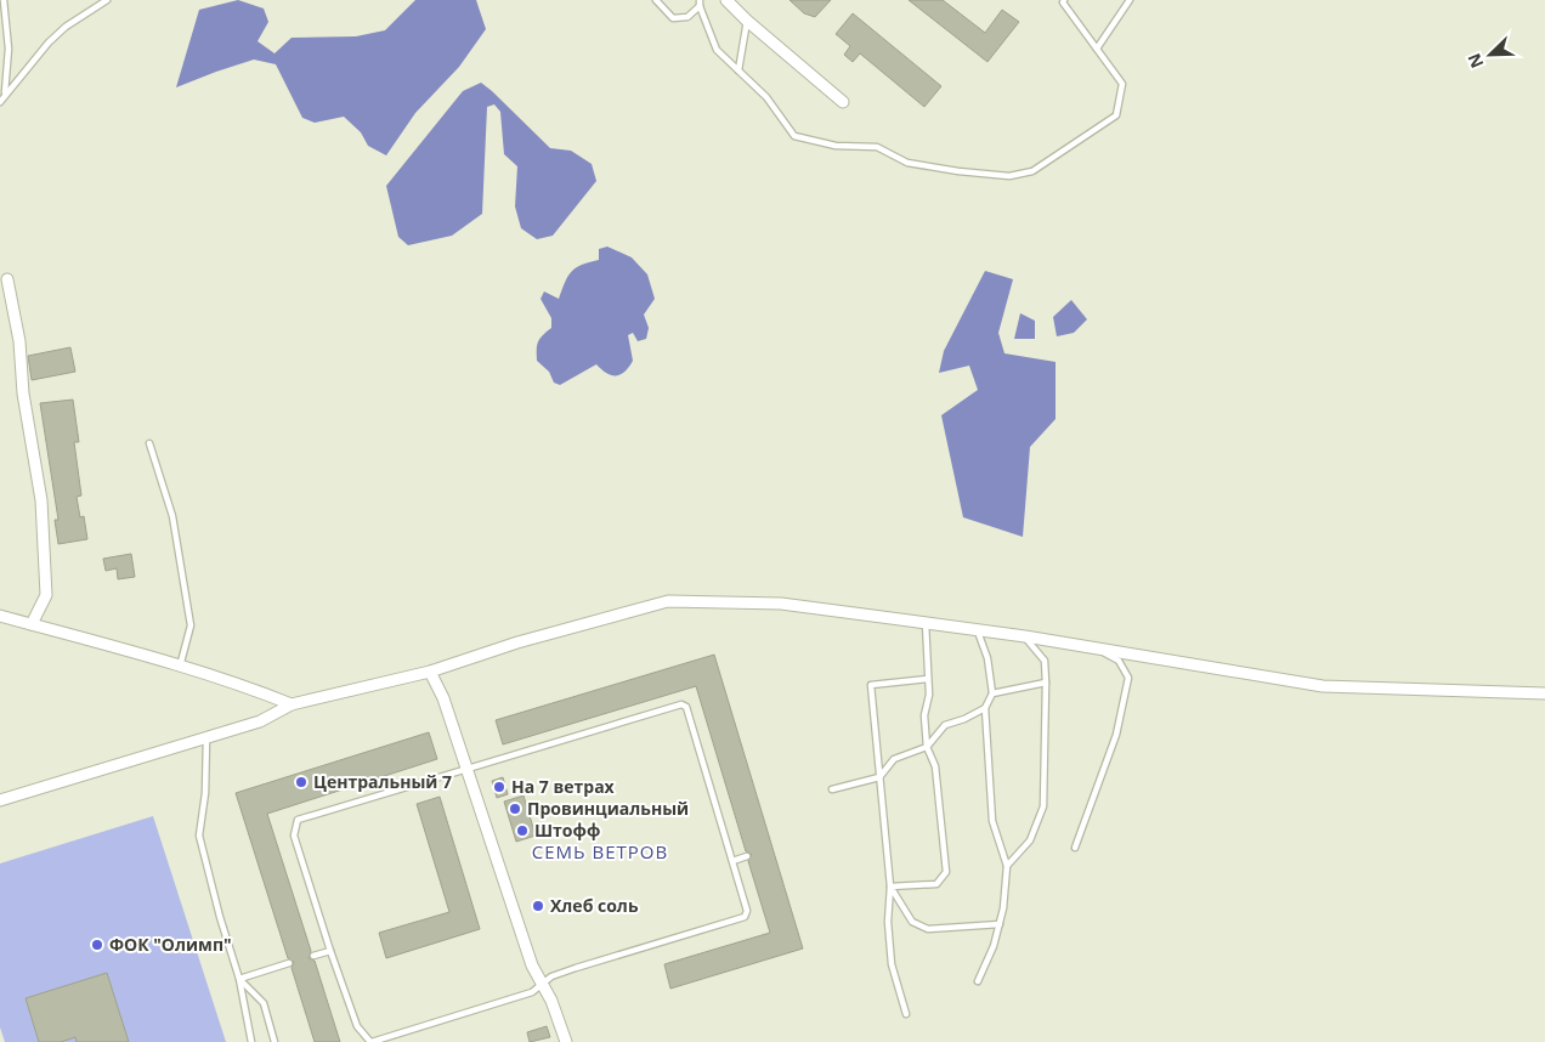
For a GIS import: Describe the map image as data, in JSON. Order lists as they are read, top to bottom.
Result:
{
  "districts": ["СЕМЬ ВЕТРОВ"],
  "places": [
    "Центральный 7",
    "На 7 ветрах",
    "Провинциальный",
    "Штофф",
    "Хлеб соль",
    "ФОК \"Олимп\""
  ],
  "north": "bottom left"
}
